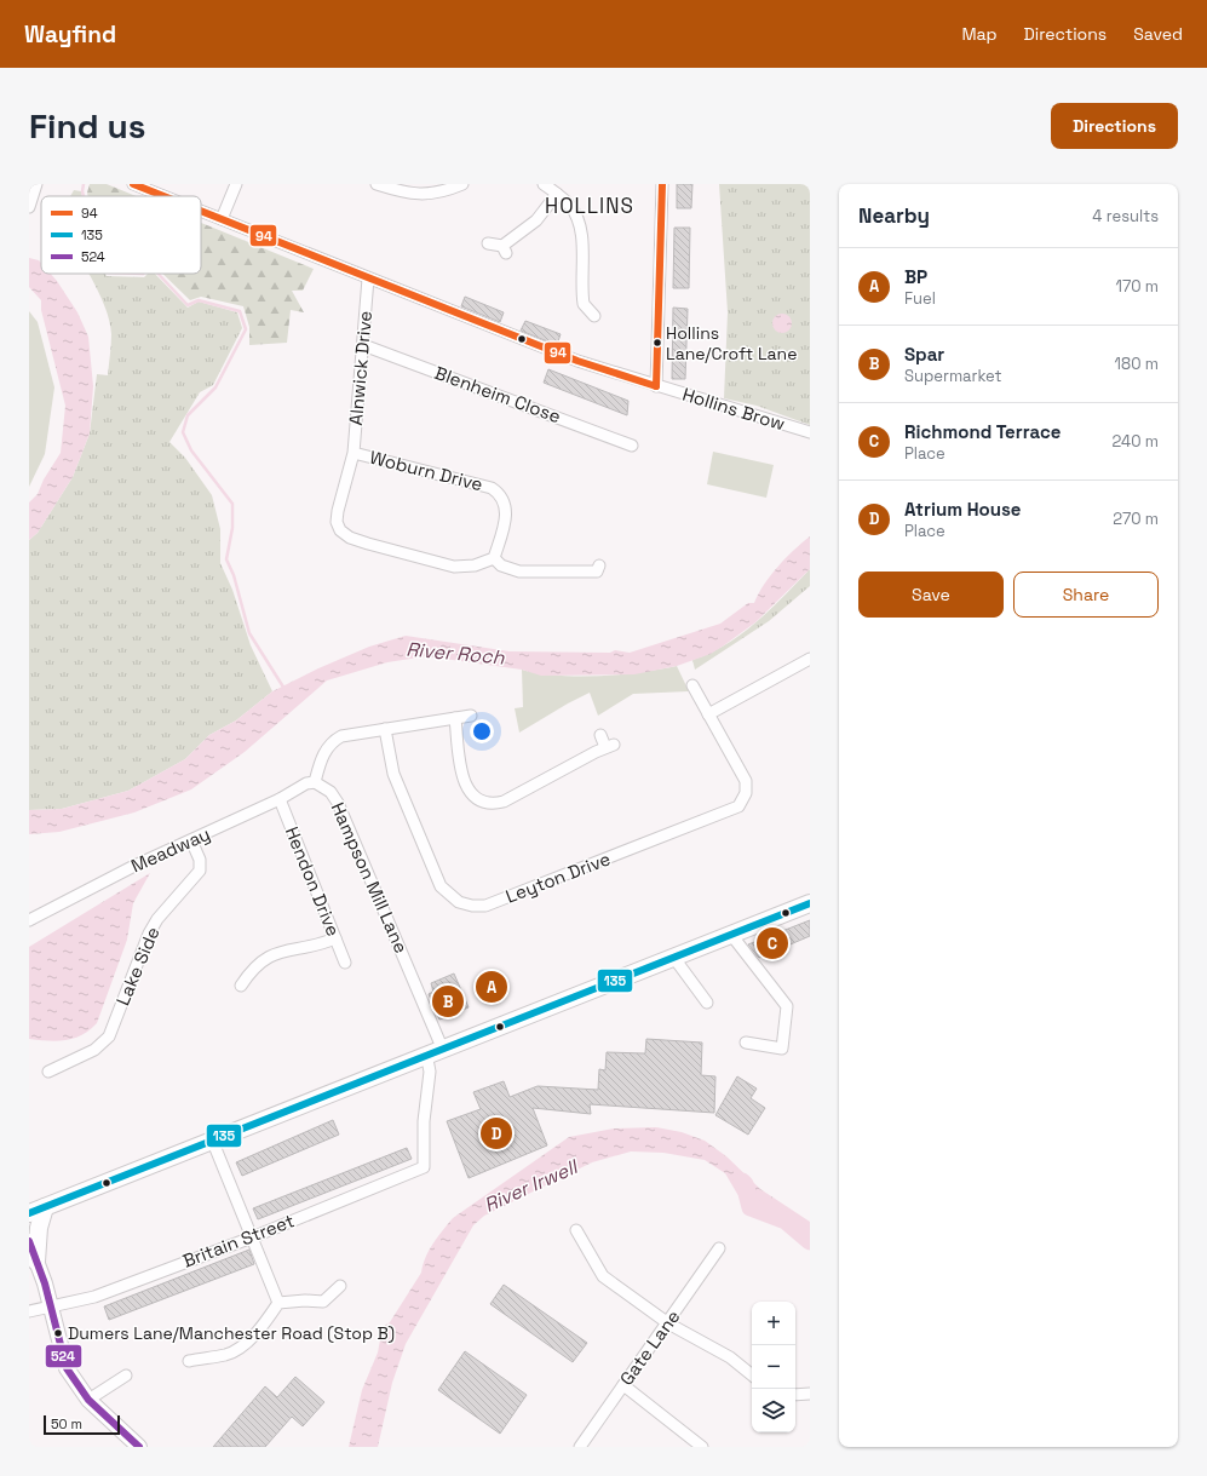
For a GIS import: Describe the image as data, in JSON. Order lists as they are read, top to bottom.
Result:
{
  "streets": {
    "street": [
      "Alnwick Drive",
      "Blenheim Close",
      "Hollins Brow",
      "Woburn Drive",
      "Meadway",
      "Hampson Mill Lane",
      "Leyton Drive",
      "Hendon Drive",
      "Lake Side",
      "Britain Street",
      "Gate Lane"
    ]
  },
  "crossings": [
    ["Alnwick Drive", "Blenheim Close"],
    ["Alnwick Drive", "Hollins Brow"],
    ["Alnwick Drive", "Woburn Drive"],
    ["Meadway", "Hampson Mill Lane"],
    ["Meadway", "Hendon Drive"],
    ["Meadway", "Lake Side"],
    ["Hampson Mill Lane", "Britain Street"]
  ],
  "districts": ["HOLLINS"],
  "water": ["River Roch", "River Irwell"],
  "places": ["Hollins Lane/Croft Lane", "Dumers Lane/Manchester Road (Stop B)"],
  "lines": ["transit line 94", "transit line 135", "transit line 524"],
  "legend": ["94", "135", "524"],
  "scale_bar": "50 m",
  "page": {
    "header": "Wayfind",
    "nav": ["Map", "Directions", "Saved"],
    "buttons": [
      "Directions",
      ["Save", "Share"]
    ],
    "title": "Find us",
    "heading": ["Nearby", "4 results"],
    "list": [
      {
        "mark": "A",
        "name": "BP",
        "note": "Fuel",
        "value": "170 m"
      },
      {
        "mark": "B",
        "name": "Spar",
        "note": "Supermarket",
        "value": "180 m"
      },
      {
        "mark": "C",
        "name": "Richmond Terrace",
        "note": "Place",
        "value": "240 m"
      },
      {
        "mark": "D",
        "name": "Atrium House",
        "note": "Place",
        "value": "270 m"
      }
    ],
    "pins": [
      "C",
      "A",
      "B",
      "D"
    ],
    "map_buttons": ["+", "−"],
    "scale": "50 m"
  }
}
